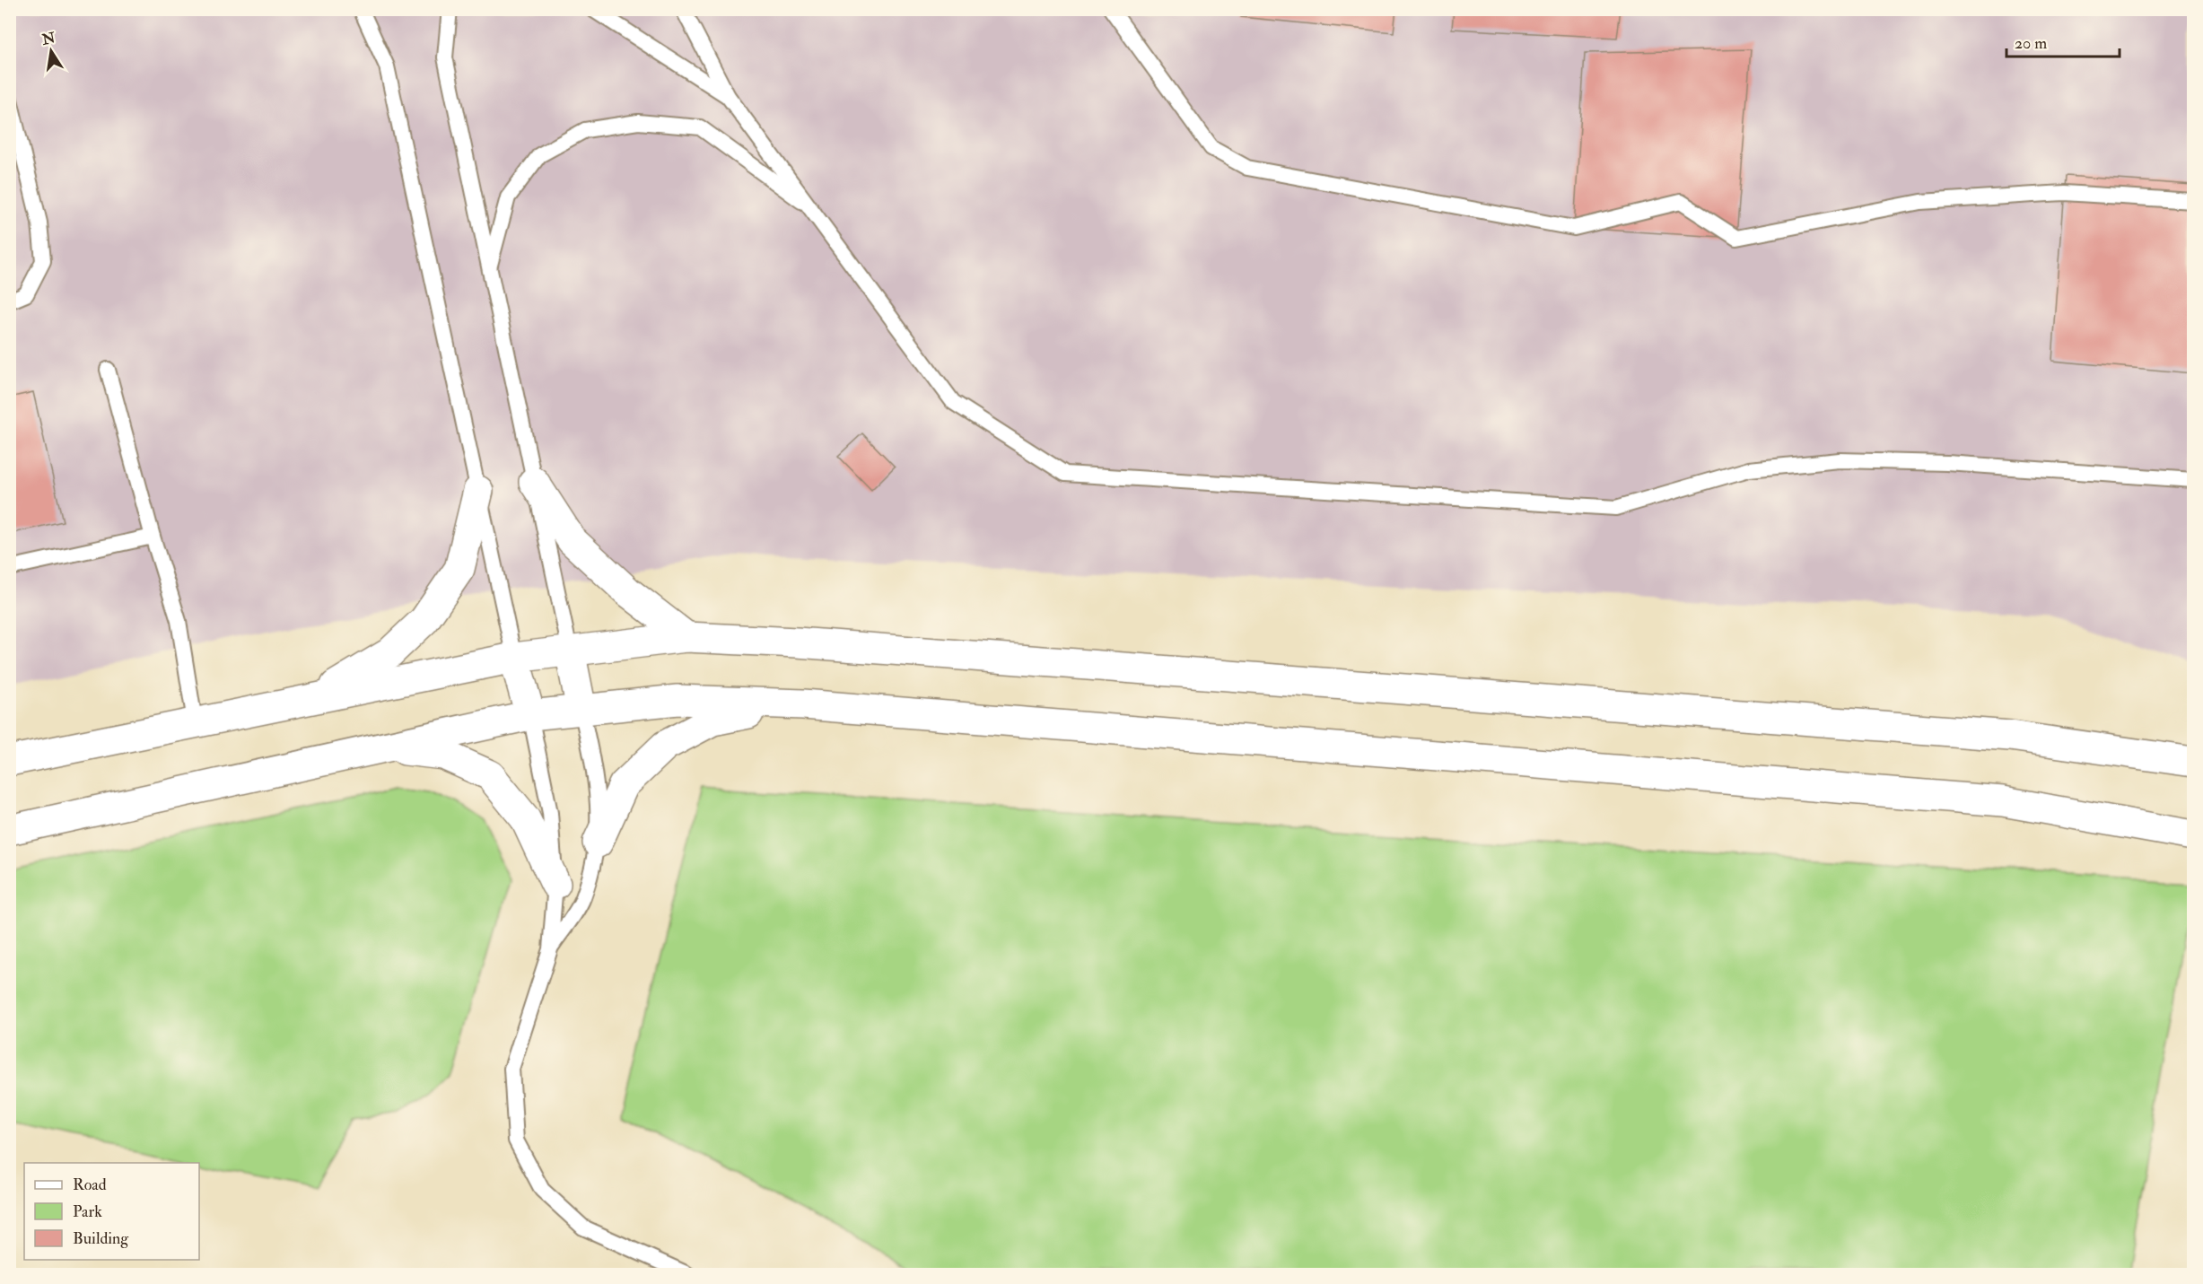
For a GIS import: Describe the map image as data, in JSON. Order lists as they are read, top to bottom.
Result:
{
  "legend": ["Road", "Park", "Building"],
  "scale_bar": "20 m",
  "north": "top"
}
